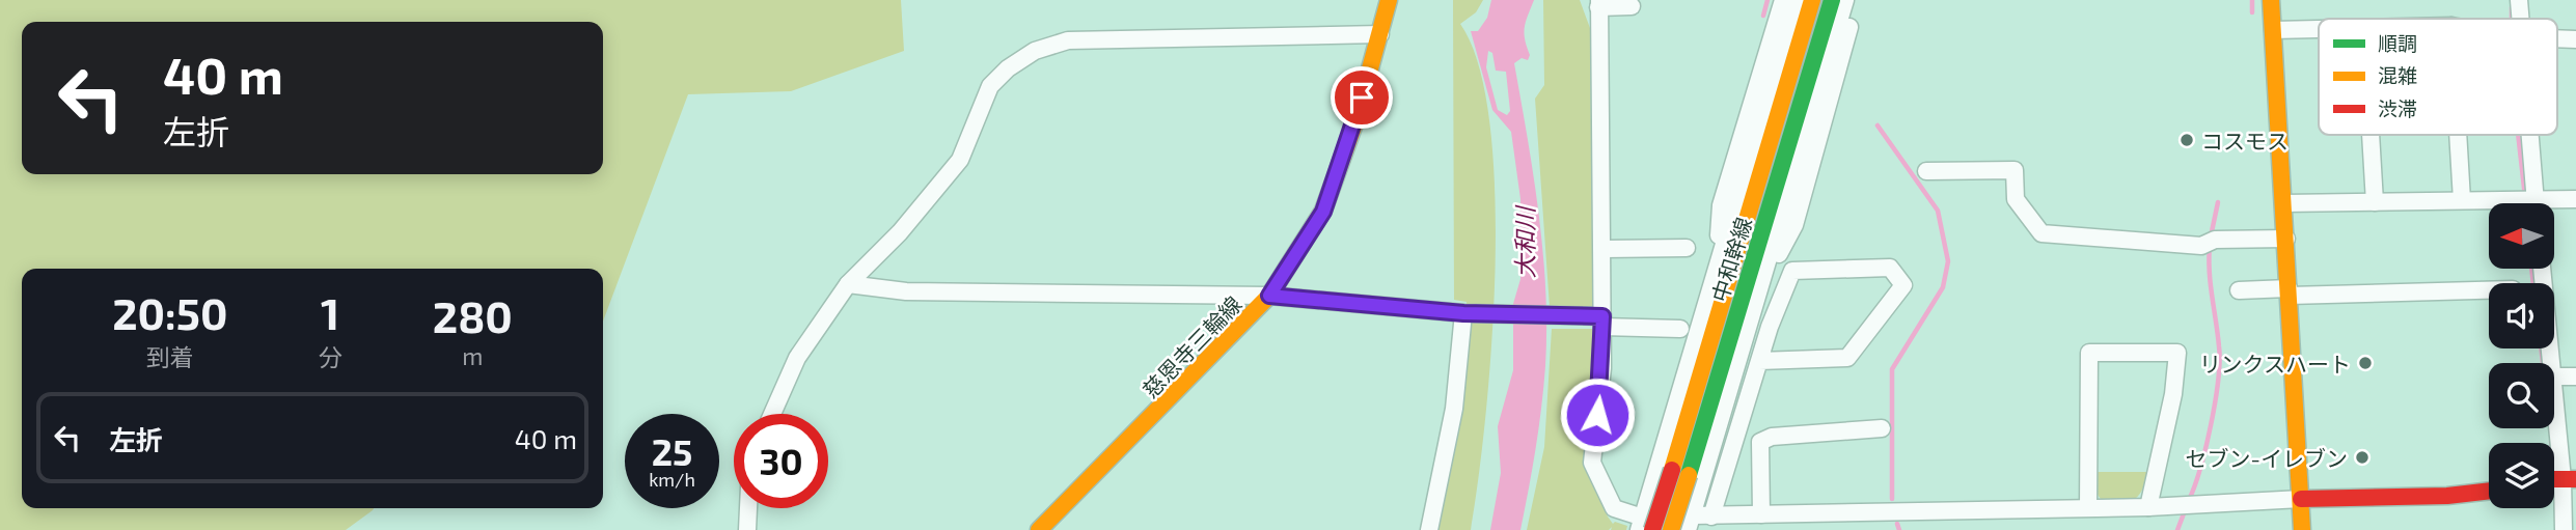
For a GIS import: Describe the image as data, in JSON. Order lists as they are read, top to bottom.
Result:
{
  "streets": {
    "main road": ["中和幹線", "慈恩寺三輪線"]
  },
  "water": ["大和川"],
  "places": ["コスモス", "リンクスハート", "セブン-イレブン"],
  "legend": ["順調", "混雑", "渋滞"],
  "north": "left",
  "page": {
    "turn": ["40 m", "左折"],
    "eta": [
      "20:50",
      "到着",
      "1",
      "分",
      "280",
      "m"
    ],
    "list": [
      {
        "name": "左折",
        "value": "40 m"
      }
    ],
    "speed": "25 km/h",
    "limit": "30"
  }
}
